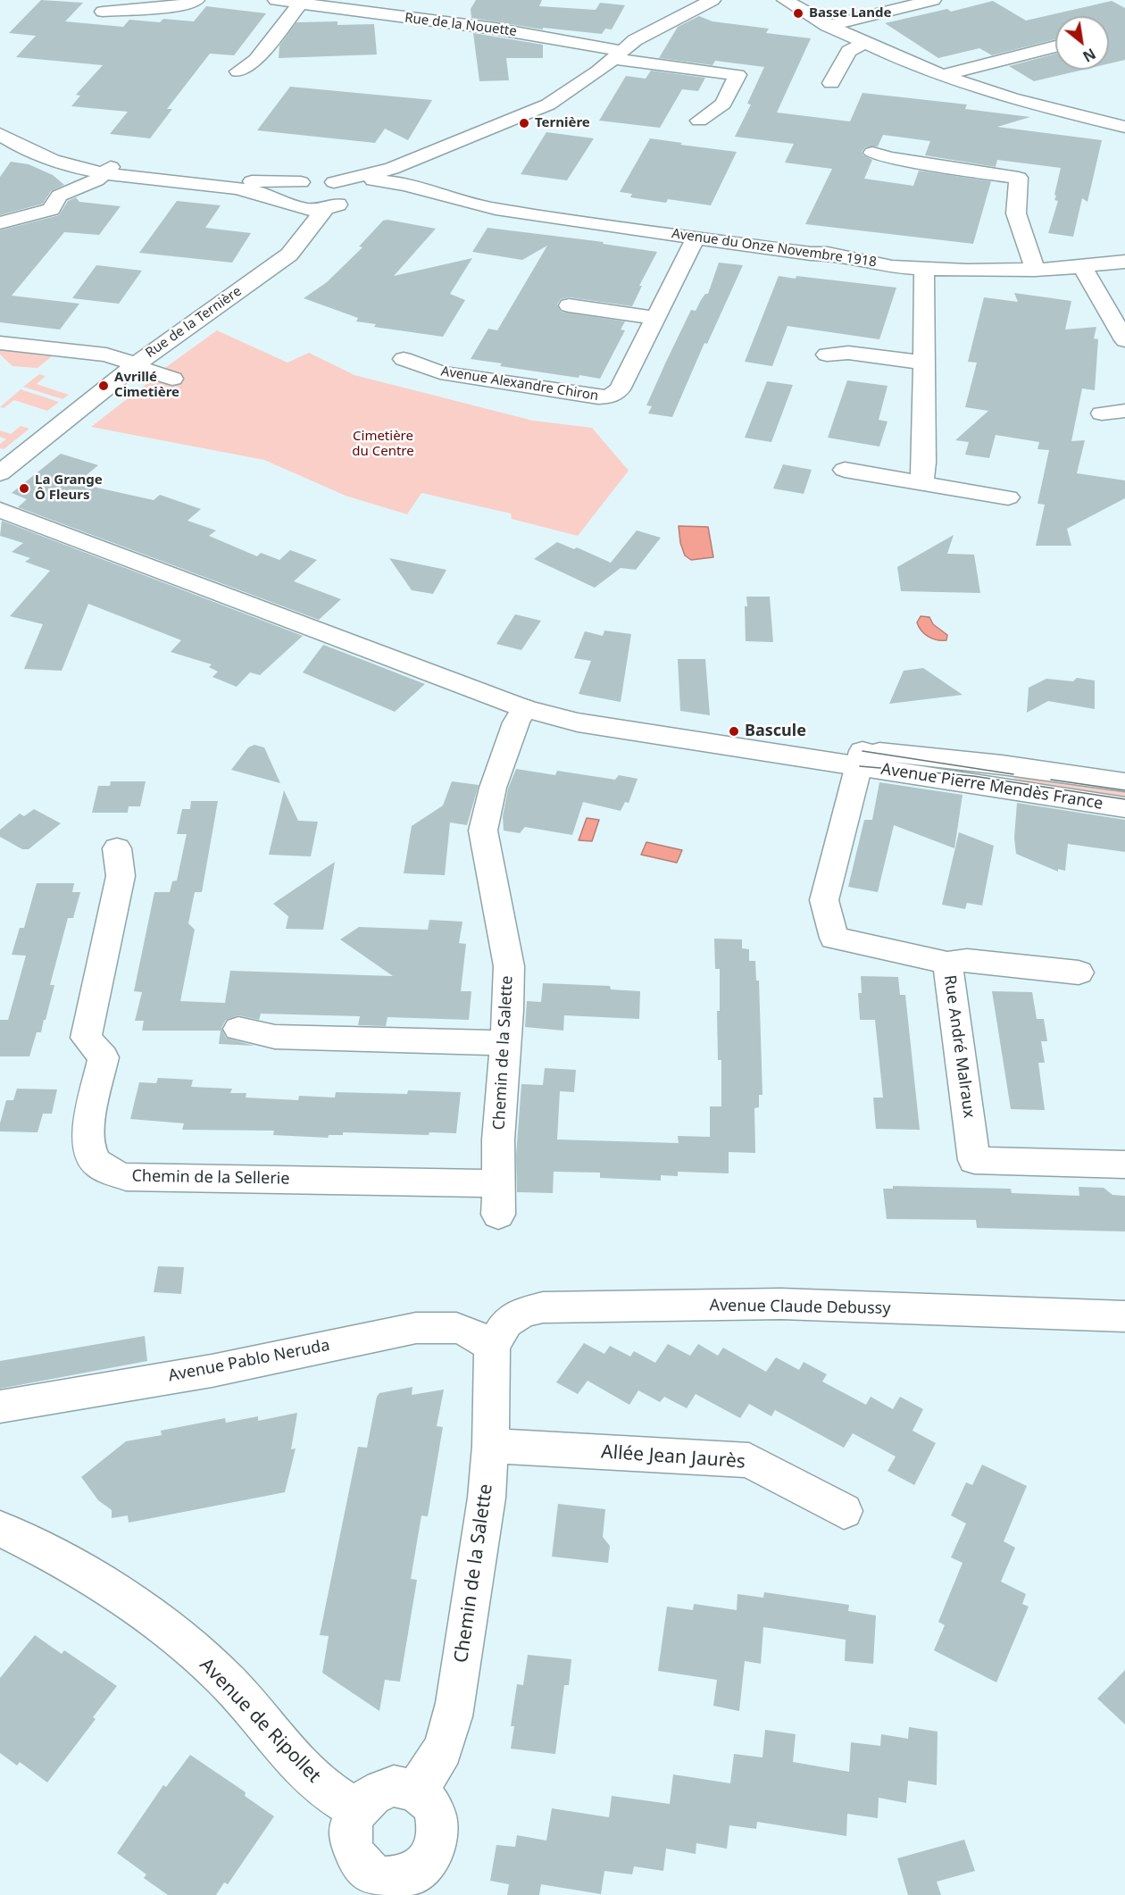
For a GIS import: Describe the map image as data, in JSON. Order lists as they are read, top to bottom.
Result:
{
  "streets": {
    "street": [
      "Rue de la Nouette",
      "Avenue du Onze Novembre 1918",
      "Rue de la Ternière",
      "Avenue Alexandre Chiron",
      "Avenue Pierre Mendès France",
      "Rue André Malraux",
      "Chemin de la Salette",
      "Chemin de la Sellerie",
      "Avenue Claude Debussy",
      "Avenue Pablo Neruda",
      "Allée Jean Jaurès",
      "Avenue de Ripollet"
    ]
  },
  "crossings": [
    ["Avenue du Onze Novembre 1918", "Avenue Alexandre Chiron"],
    ["Avenue Pierre Mendès France", "Rue André Malraux"],
    ["Chemin de la Salette", "Chemin de la Sellerie"],
    ["Chemin de la Salette", "Avenue Claude Debussy"],
    ["Chemin de la Salette", "Avenue Pablo Neruda"],
    ["Chemin de la Salette", "Allée Jean Jaurès"],
    ["Chemin de la Salette", "Avenue de Ripollet"],
    ["Avenue Claude Debussy", "Avenue Pablo Neruda"]
  ],
  "parks": ["Cimetière du Centre"],
  "places": [
    "Basse Lande",
    "Ternière",
    "Avrillé Cimetière",
    "La Grange Ô Fleurs",
    "Bascule"
  ],
  "north": "bottom right"
}
